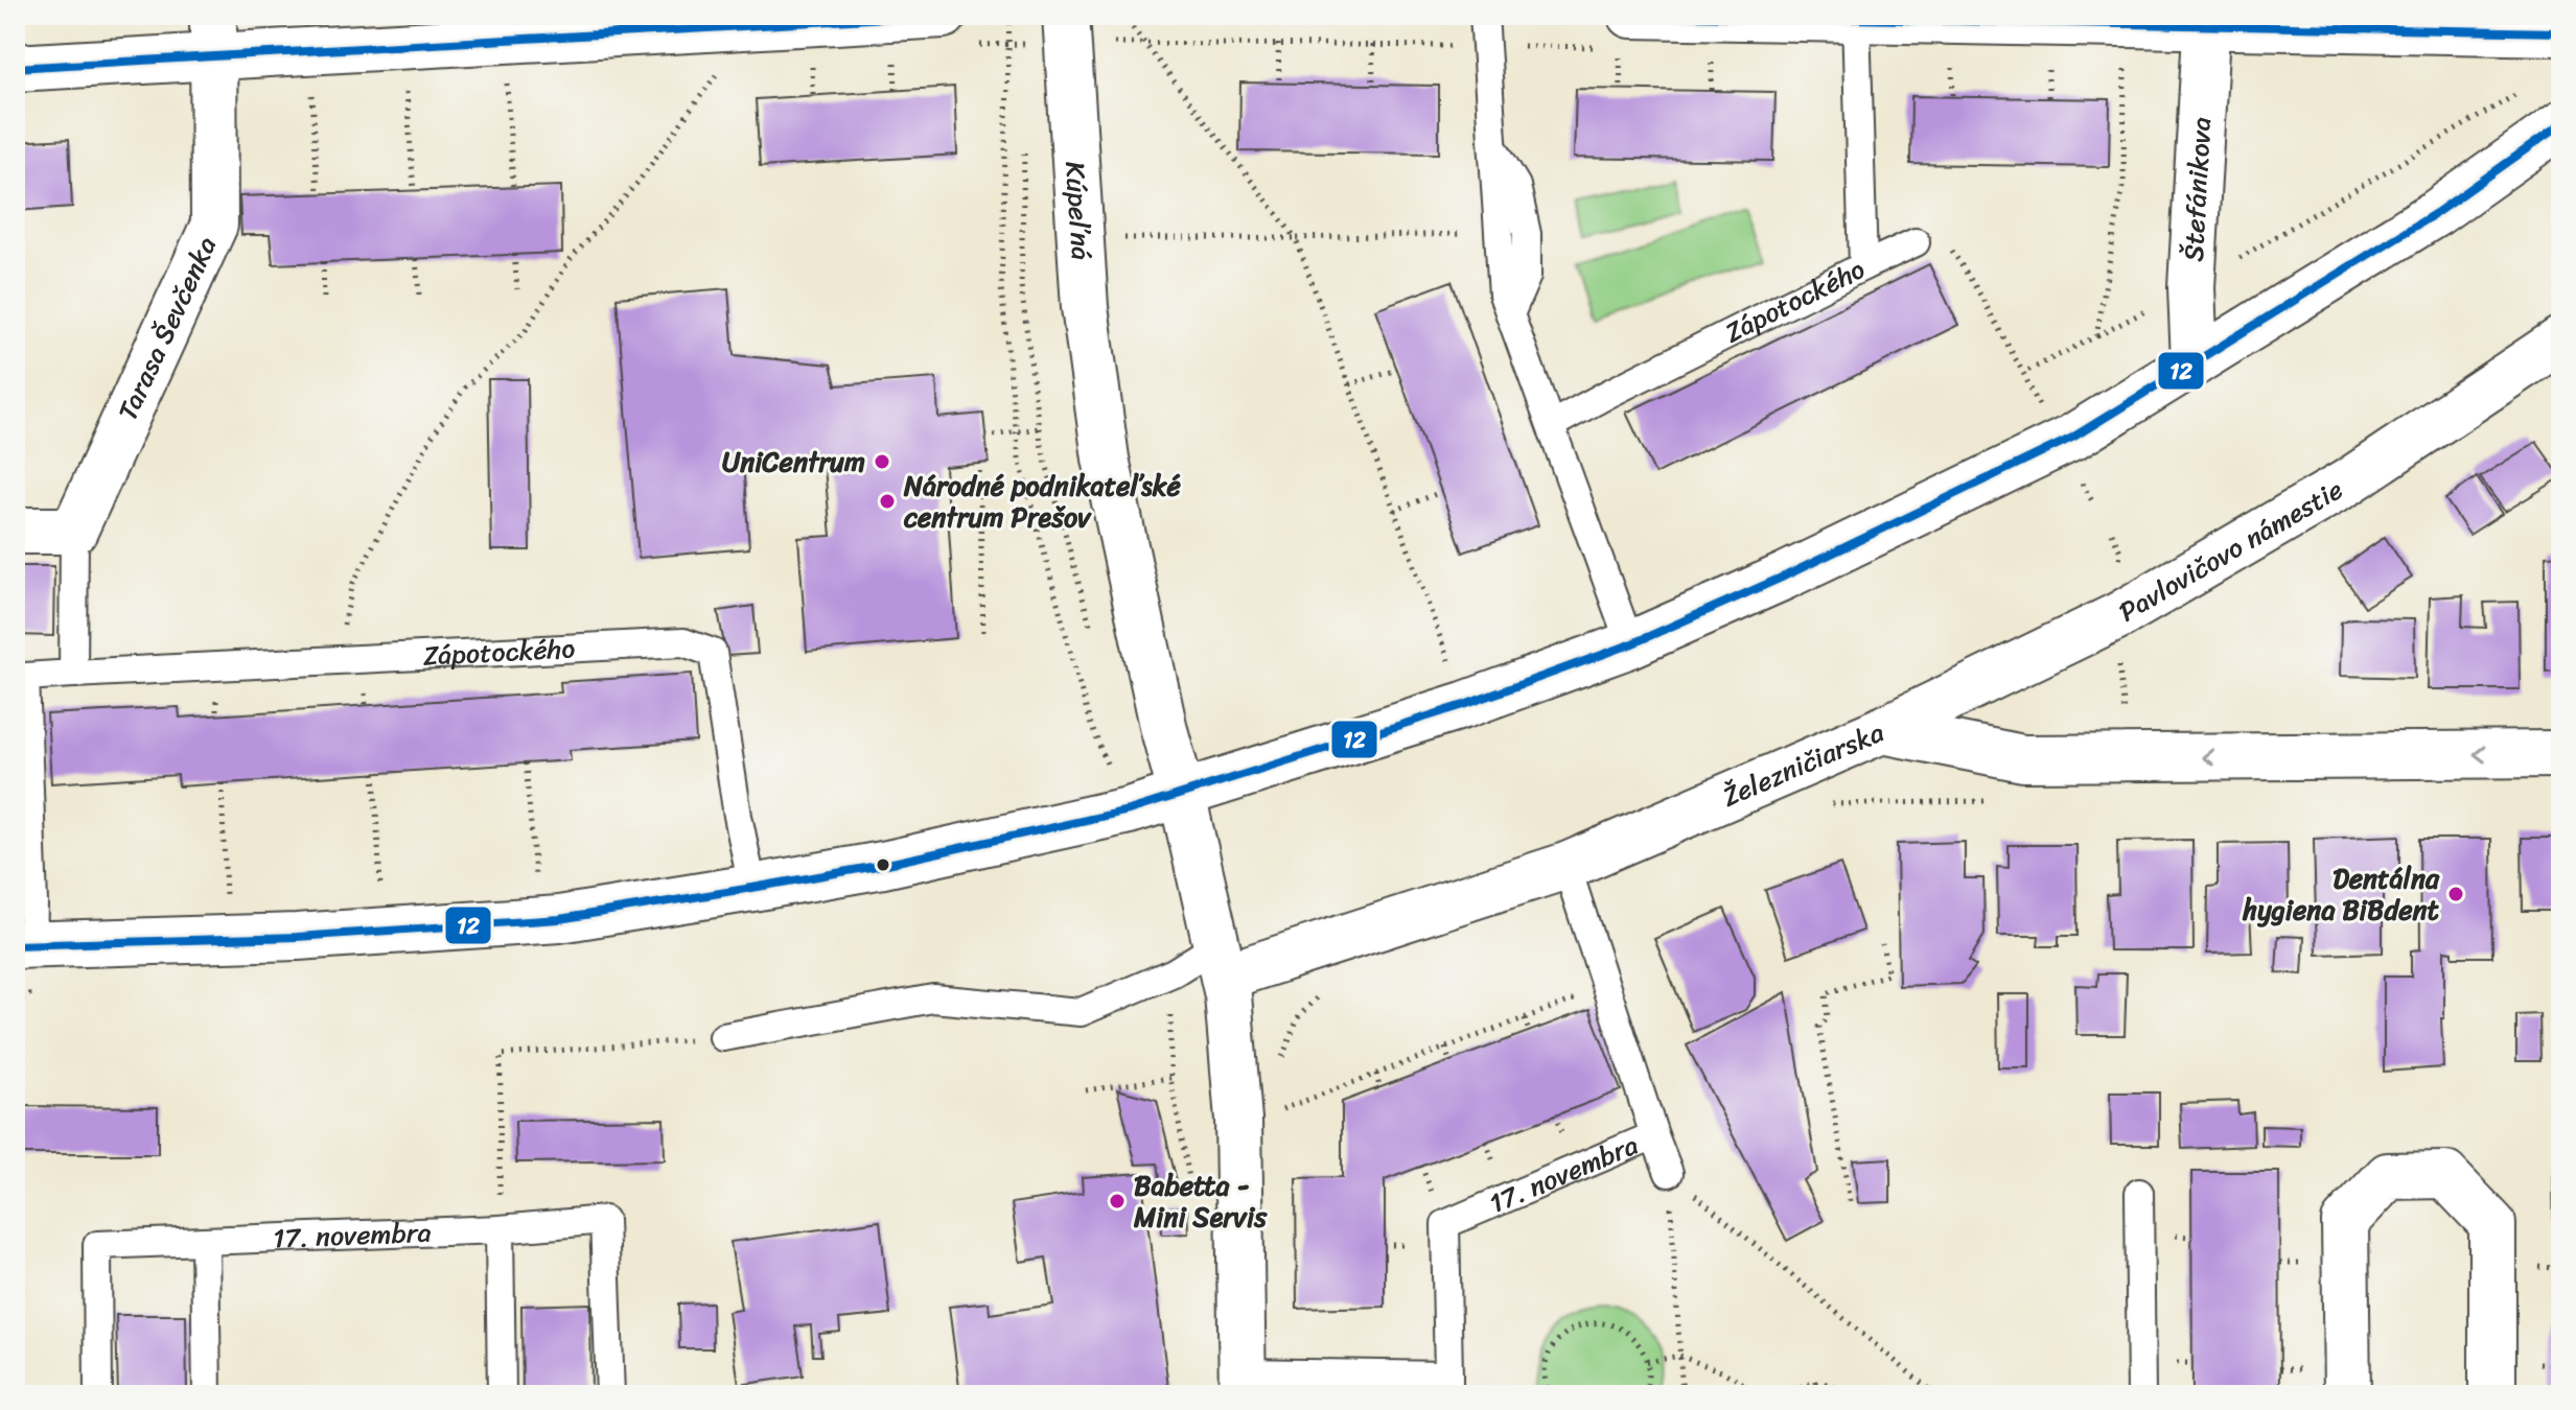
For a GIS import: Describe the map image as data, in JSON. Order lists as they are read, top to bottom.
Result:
{
  "streets": {
    "street": [
      "Štefánikova",
      "Kúpeľná",
      "Zápotockého",
      "Tarasa Ševčenka",
      "Pavlovičovo námestie",
      "Železničiarska"
    ],
    "lane": ["17. novembra"]
  },
  "crossings": [
    ["Štefánikova", "Zápotockého"],
    ["Kúpeľná", "Zápotockého"],
    ["Kúpeľná", "Železničiarska"],
    ["Kúpeľná", "17. novembra"],
    ["Pavlovičovo námestie", "Železničiarska"],
    ["Železničiarska", "17. novembra"]
  ],
  "one_way": ["Železničiarska"],
  "places": [
    "UniCentrum",
    "Národné podnikateľské centrum Prešov",
    "Dentálna hygiena BiBdent",
    "Babetta - Mini Servis"
  ],
  "lines": ["transit line 12"]
}
